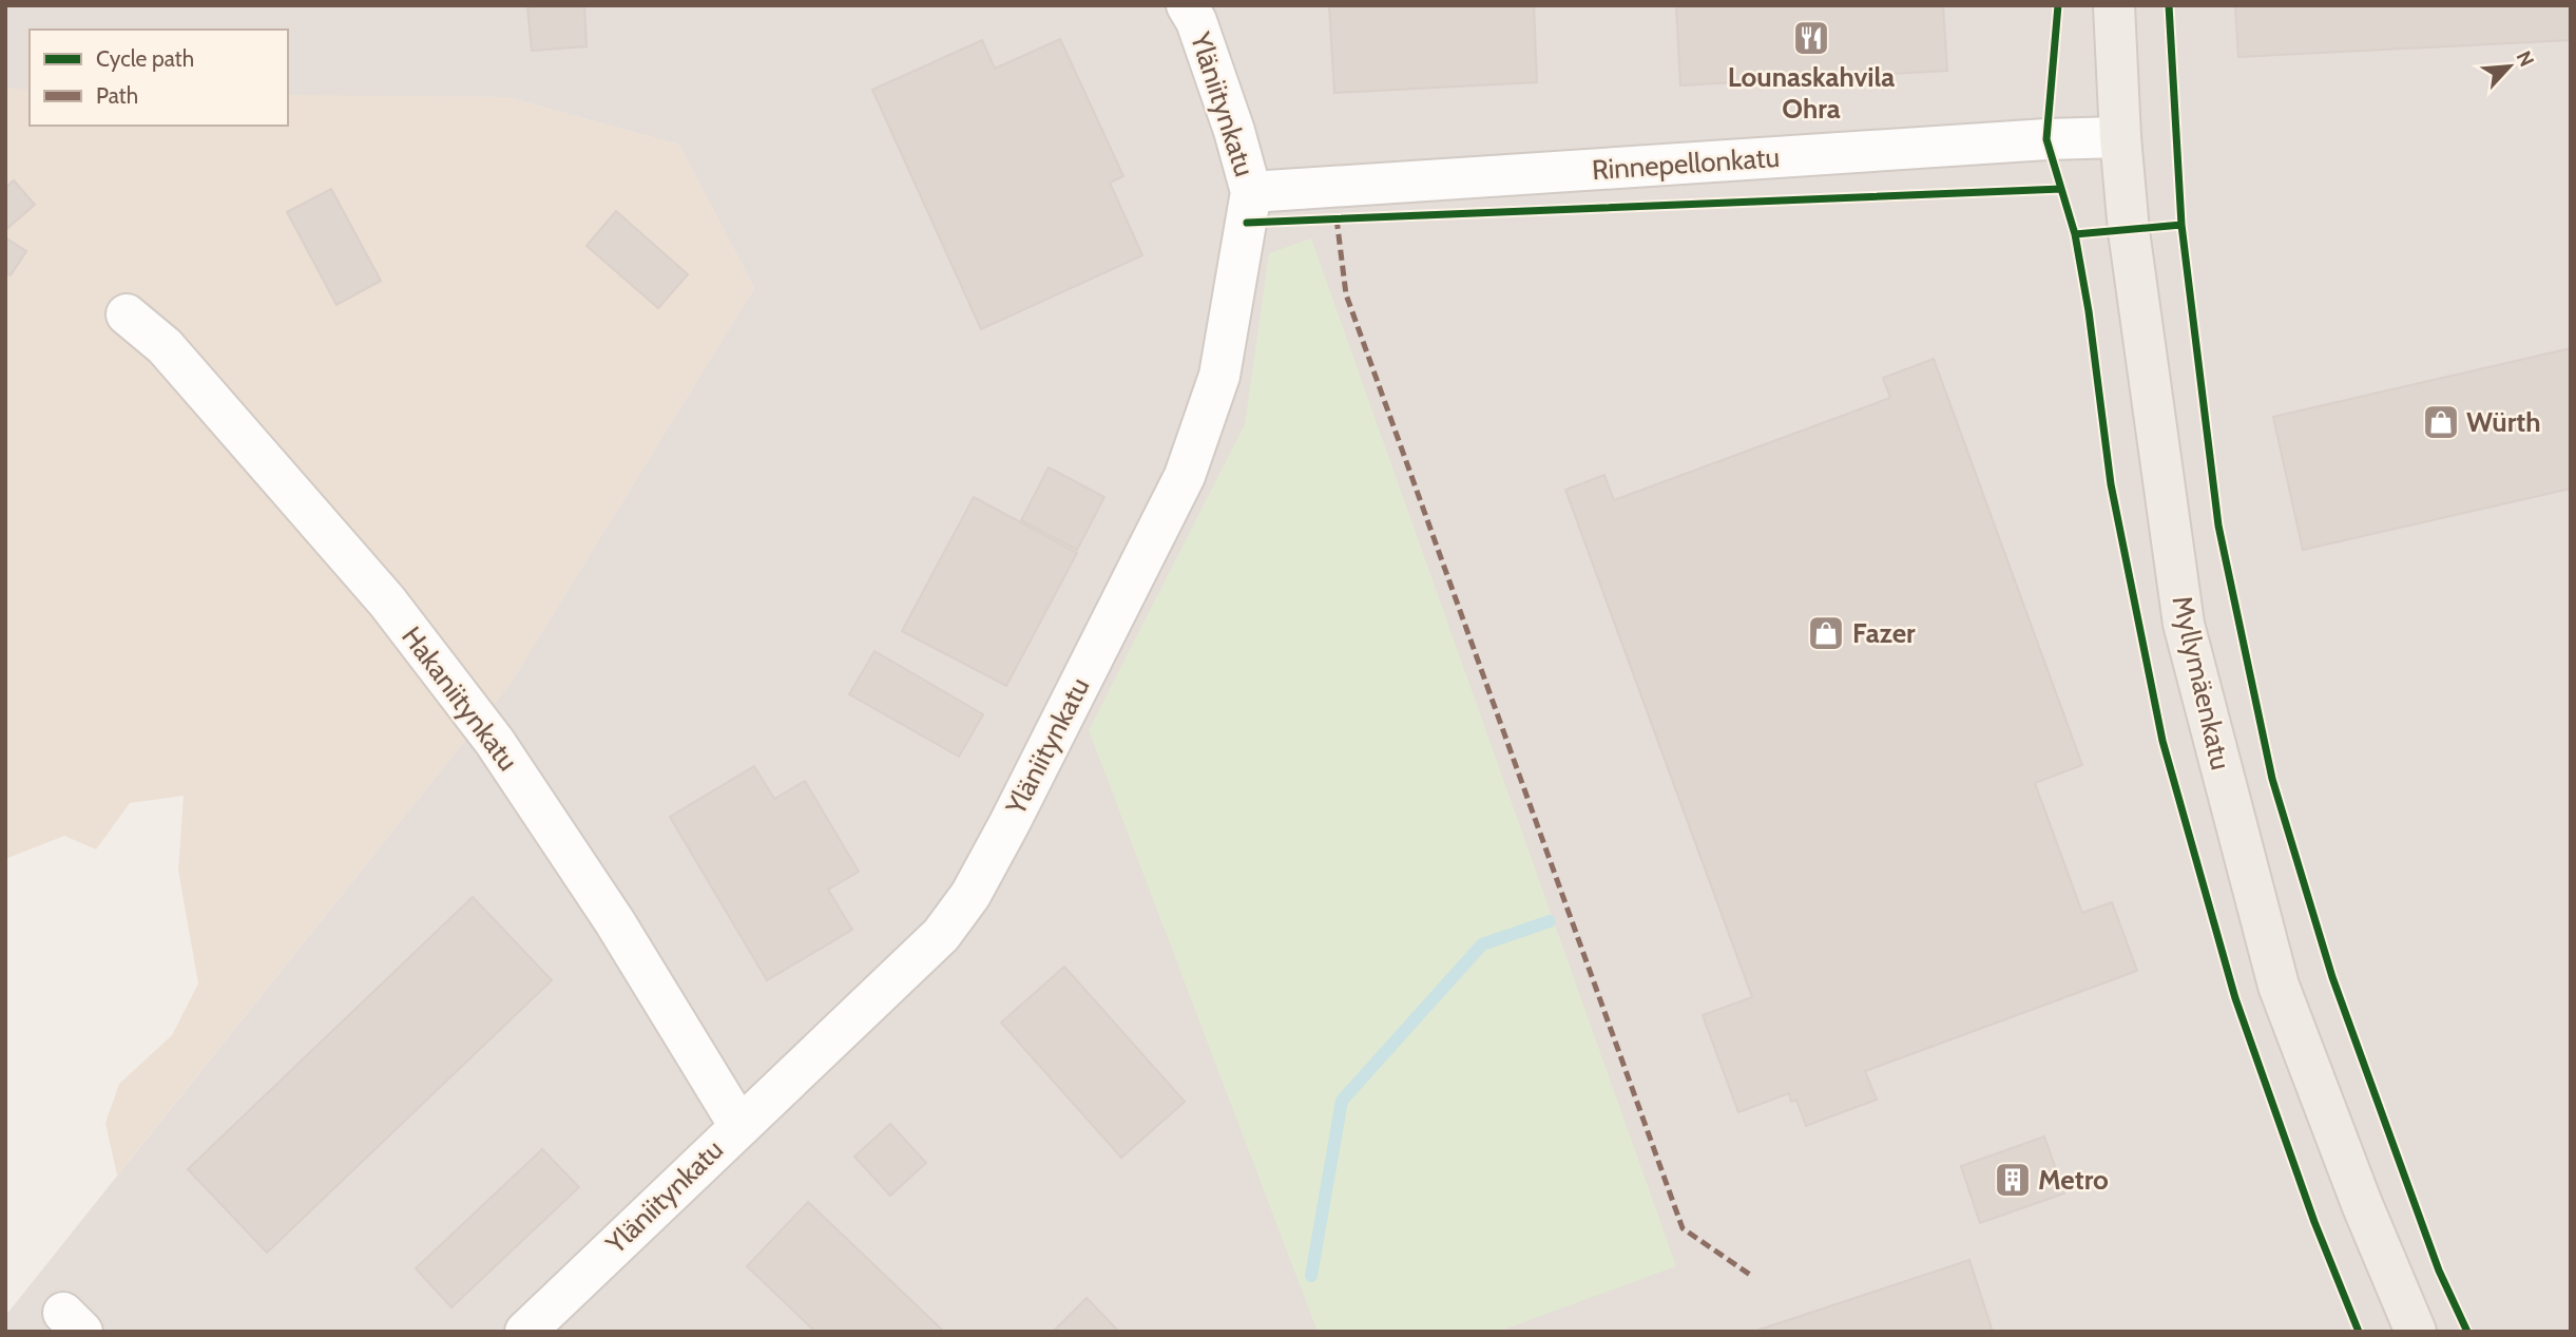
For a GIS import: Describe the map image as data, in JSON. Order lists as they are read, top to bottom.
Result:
{
  "streets": {
    "main road": ["Myllymäenkatu"],
    "street": ["Yläniitynkatu", "Rinnepellonkatu", "Hakaniitynkatu"]
  },
  "crossings": [
    ["Yläniitynkatu", "Rinnepellonkatu"],
    ["Yläniitynkatu", "Hakaniitynkatu"],
    ["Rinnepellonkatu", "Myllymäenkatu"]
  ],
  "places": {
    "restaurant": ["Lounaskahvila Ohra"],
    "shop": ["Würth", "Fazer"],
    "building": ["Metro"]
  },
  "legend": ["Cycle path", "Path"],
  "north": "top right"
}
